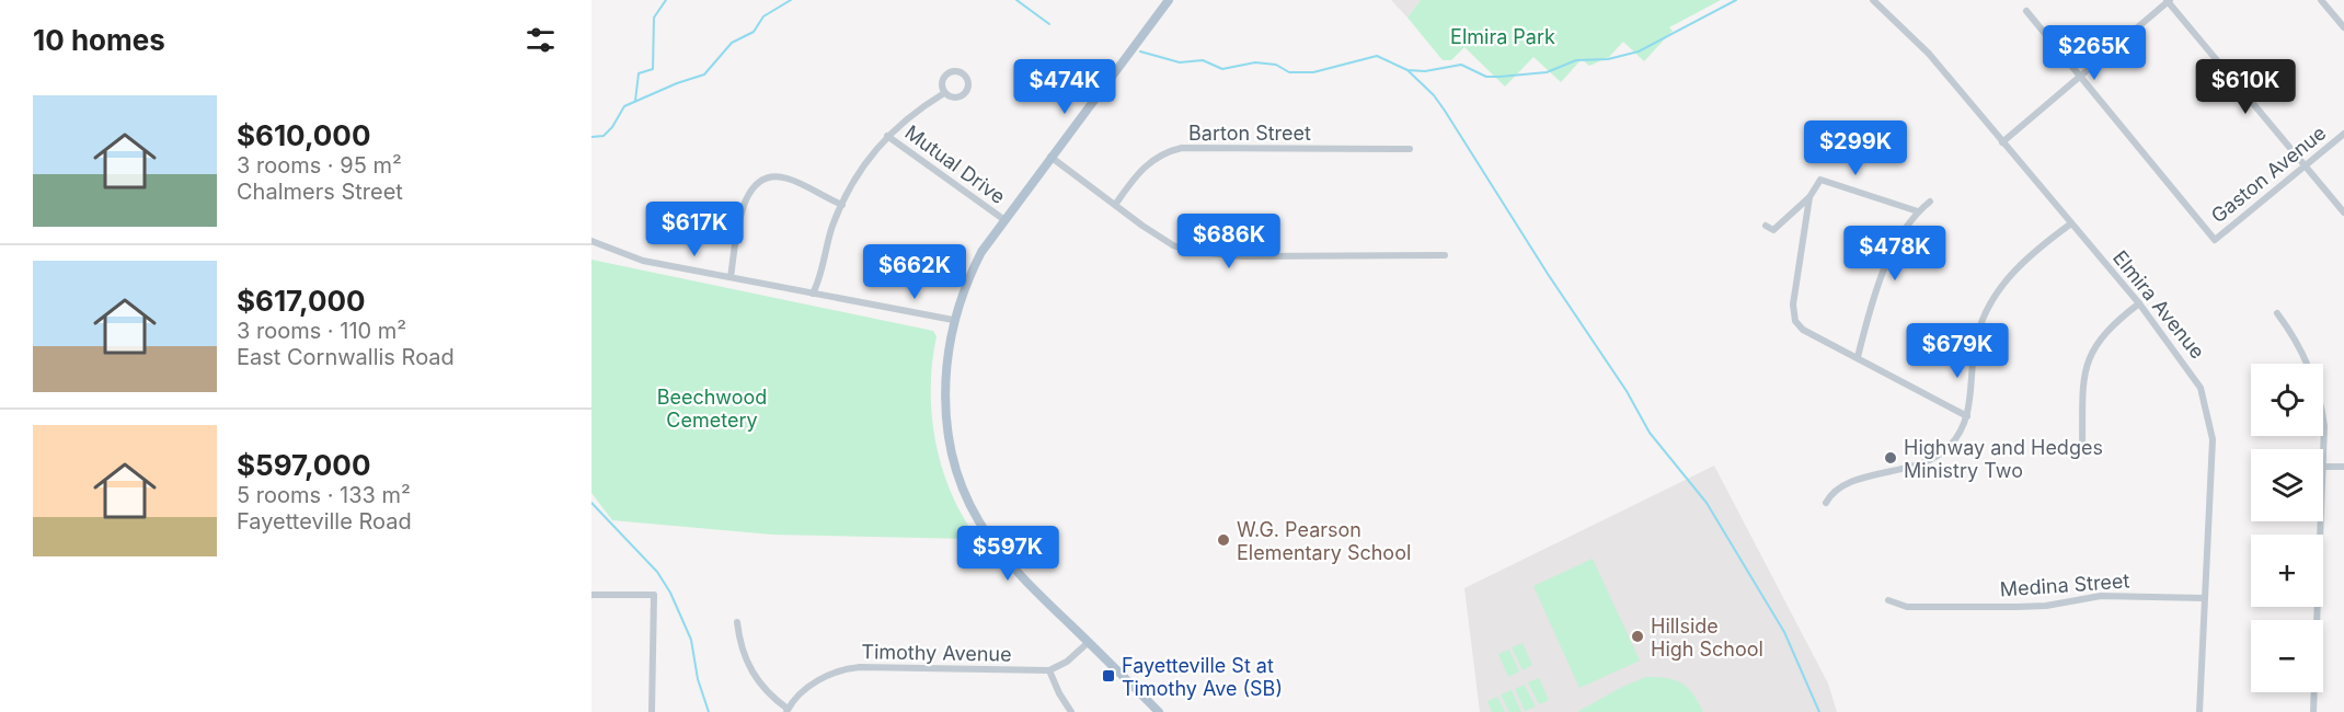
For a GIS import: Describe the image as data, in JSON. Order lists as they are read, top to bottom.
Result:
{
  "streets": {
    "street": [
      "Barton Street",
      "Mutual Drive",
      "Gaston Avenue",
      "Elmira Avenue",
      "Medina Street",
      "Timothy Avenue"
    ]
  },
  "crossings": [
    ["Elmira Avenue", "Medina Street"]
  ],
  "parks": ["Elmira Park", "Beechwood Cemetery"],
  "places": {
    "other": ["Highway and Hedges Ministry Two", "W.G. Pearson Elementary School", "Hillside High School"],
    "transit": ["Fayetteville St at Timothy Ave (SB)"]
  },
  "page": {
    "heading": "10 homes",
    "price": [
      "$265K",
      "$474K",
      "$610K",
      "$299K",
      "$617K",
      "$686K",
      "$478K",
      "$662K",
      "$679K",
      "$597K"
    ],
    "list": [
      {
        "name": "$610,000",
        "note": "3 rooms · 95 m² · Chalmers Street"
      },
      {
        "name": "$617,000",
        "note": "3 rooms · 110 m² · East Cornwallis Road"
      },
      {
        "name": "$597,000",
        "note": "5 rooms · 133 m² · Fayetteville Road"
      }
    ],
    "map_buttons": ["+", "−"]
  }
}
